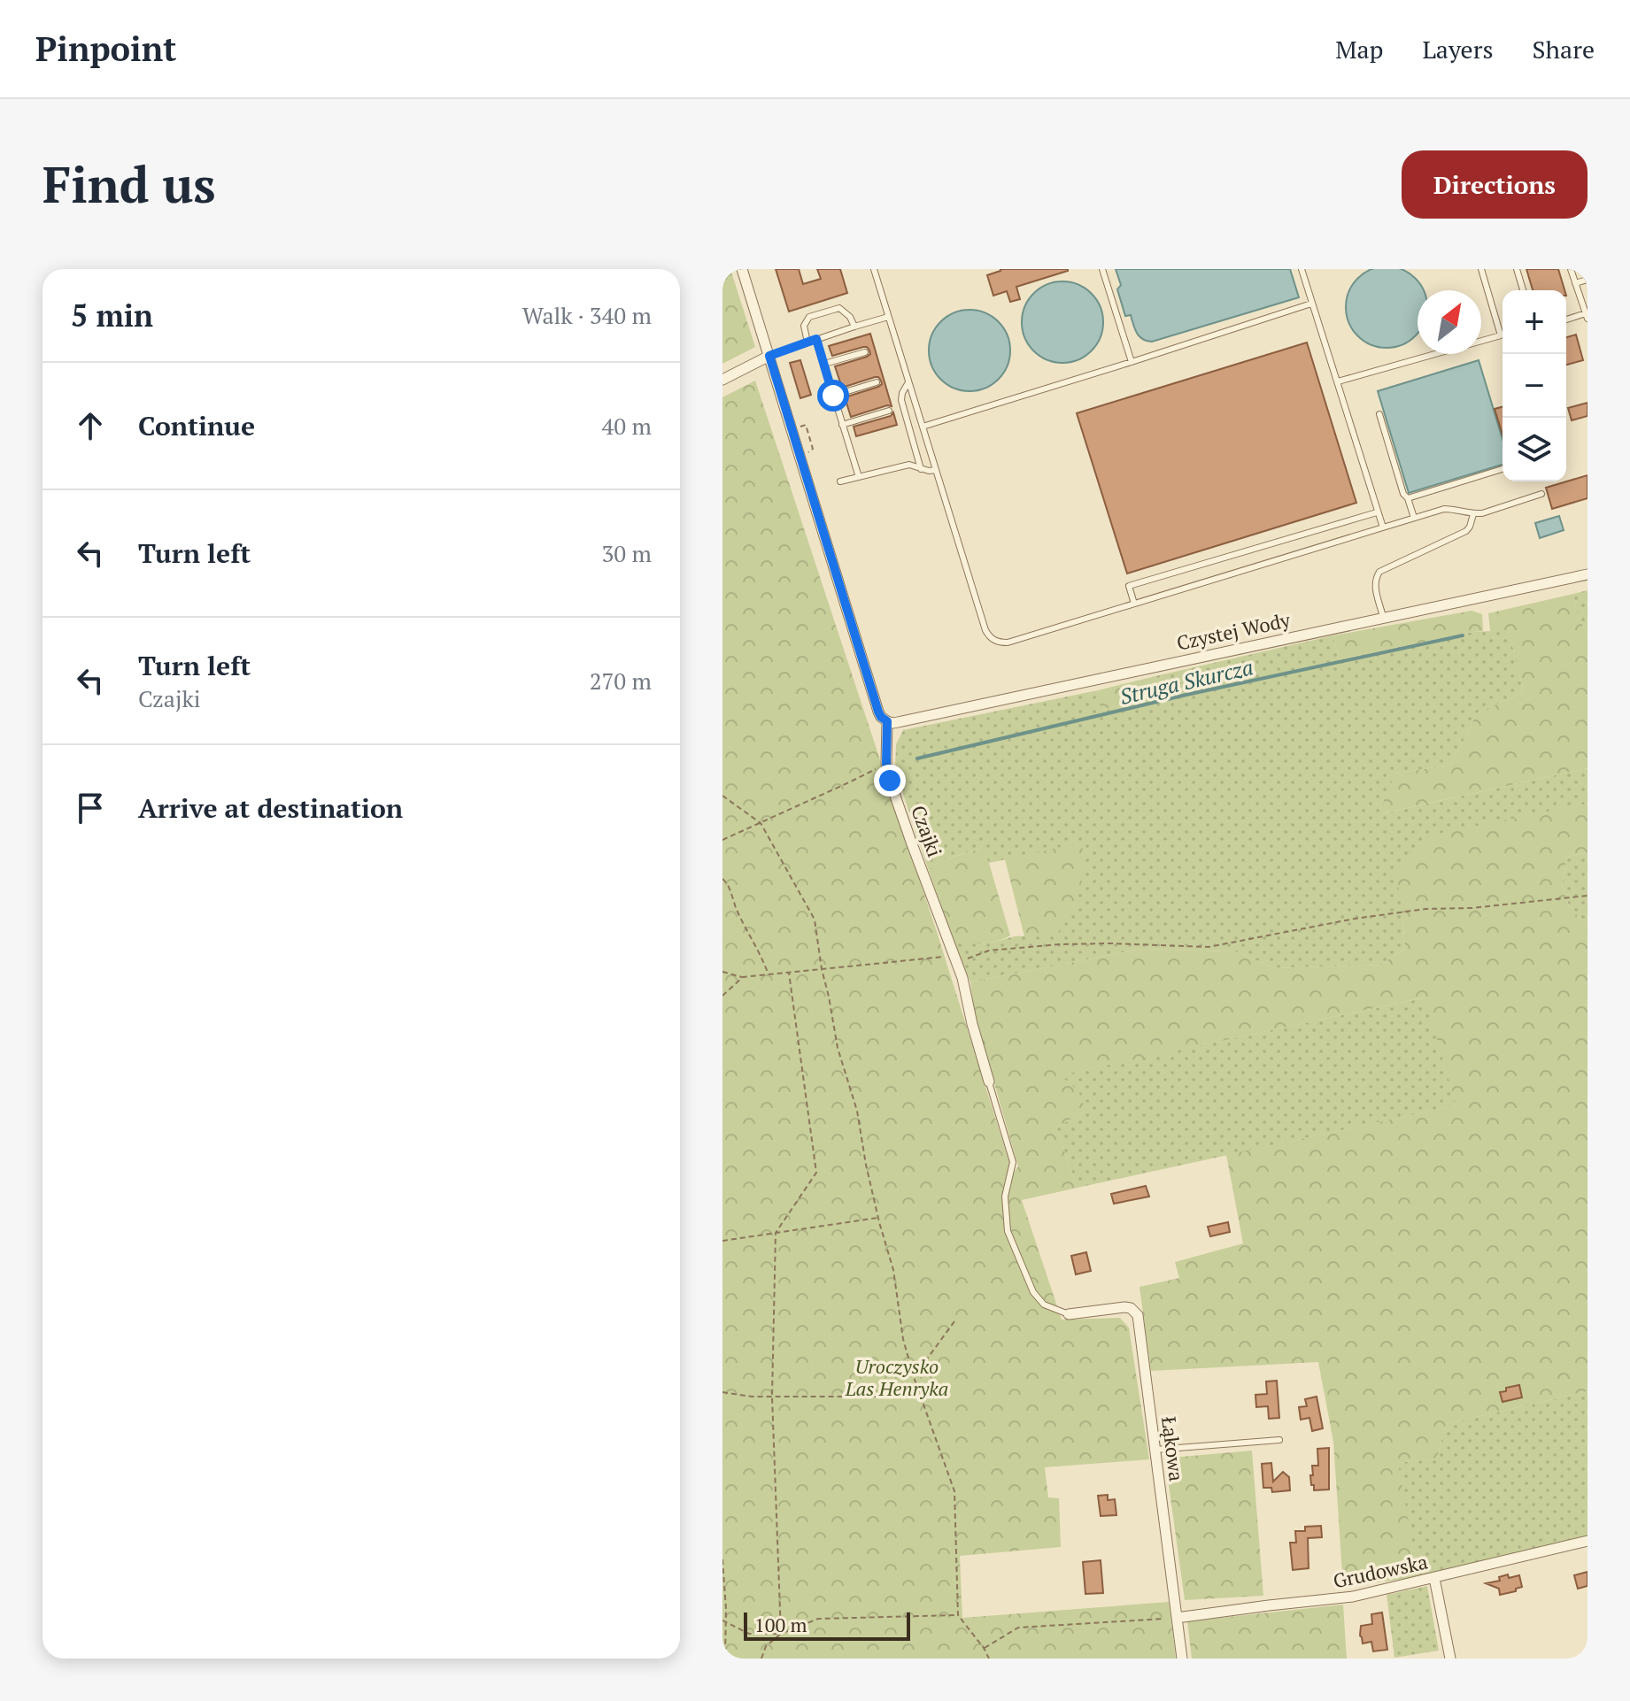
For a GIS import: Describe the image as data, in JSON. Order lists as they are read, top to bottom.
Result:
{
  "streets": {
    "street": [
      "Czystej Wody",
      "Czajki",
      "Łąkowa",
      "Grudowska"
    ]
  },
  "crossings": [
    ["Czystej Wody", "Czajki"],
    ["Łąkowa", "Grudowska"]
  ],
  "water": ["Struga Skurcza"],
  "parks": ["Uroczysko Las Henryka"],
  "scale_bar": "100 m",
  "north": "top right",
  "page": {
    "header": "Pinpoint",
    "nav": ["Map", "Layers", "Share"],
    "buttons": "Directions",
    "title": "Find us",
    "heading": ["5 min", "Walk · 340 m"],
    "map_buttons": ["+", "−"],
    "list": [
      ["Continue", "40 m"],
      ["Turn left", "30 m"],
      ["Turn left", "Czajki", "270 m"],
      "Arrive at destination"
    ],
    "scale": "100 m"
  }
}
